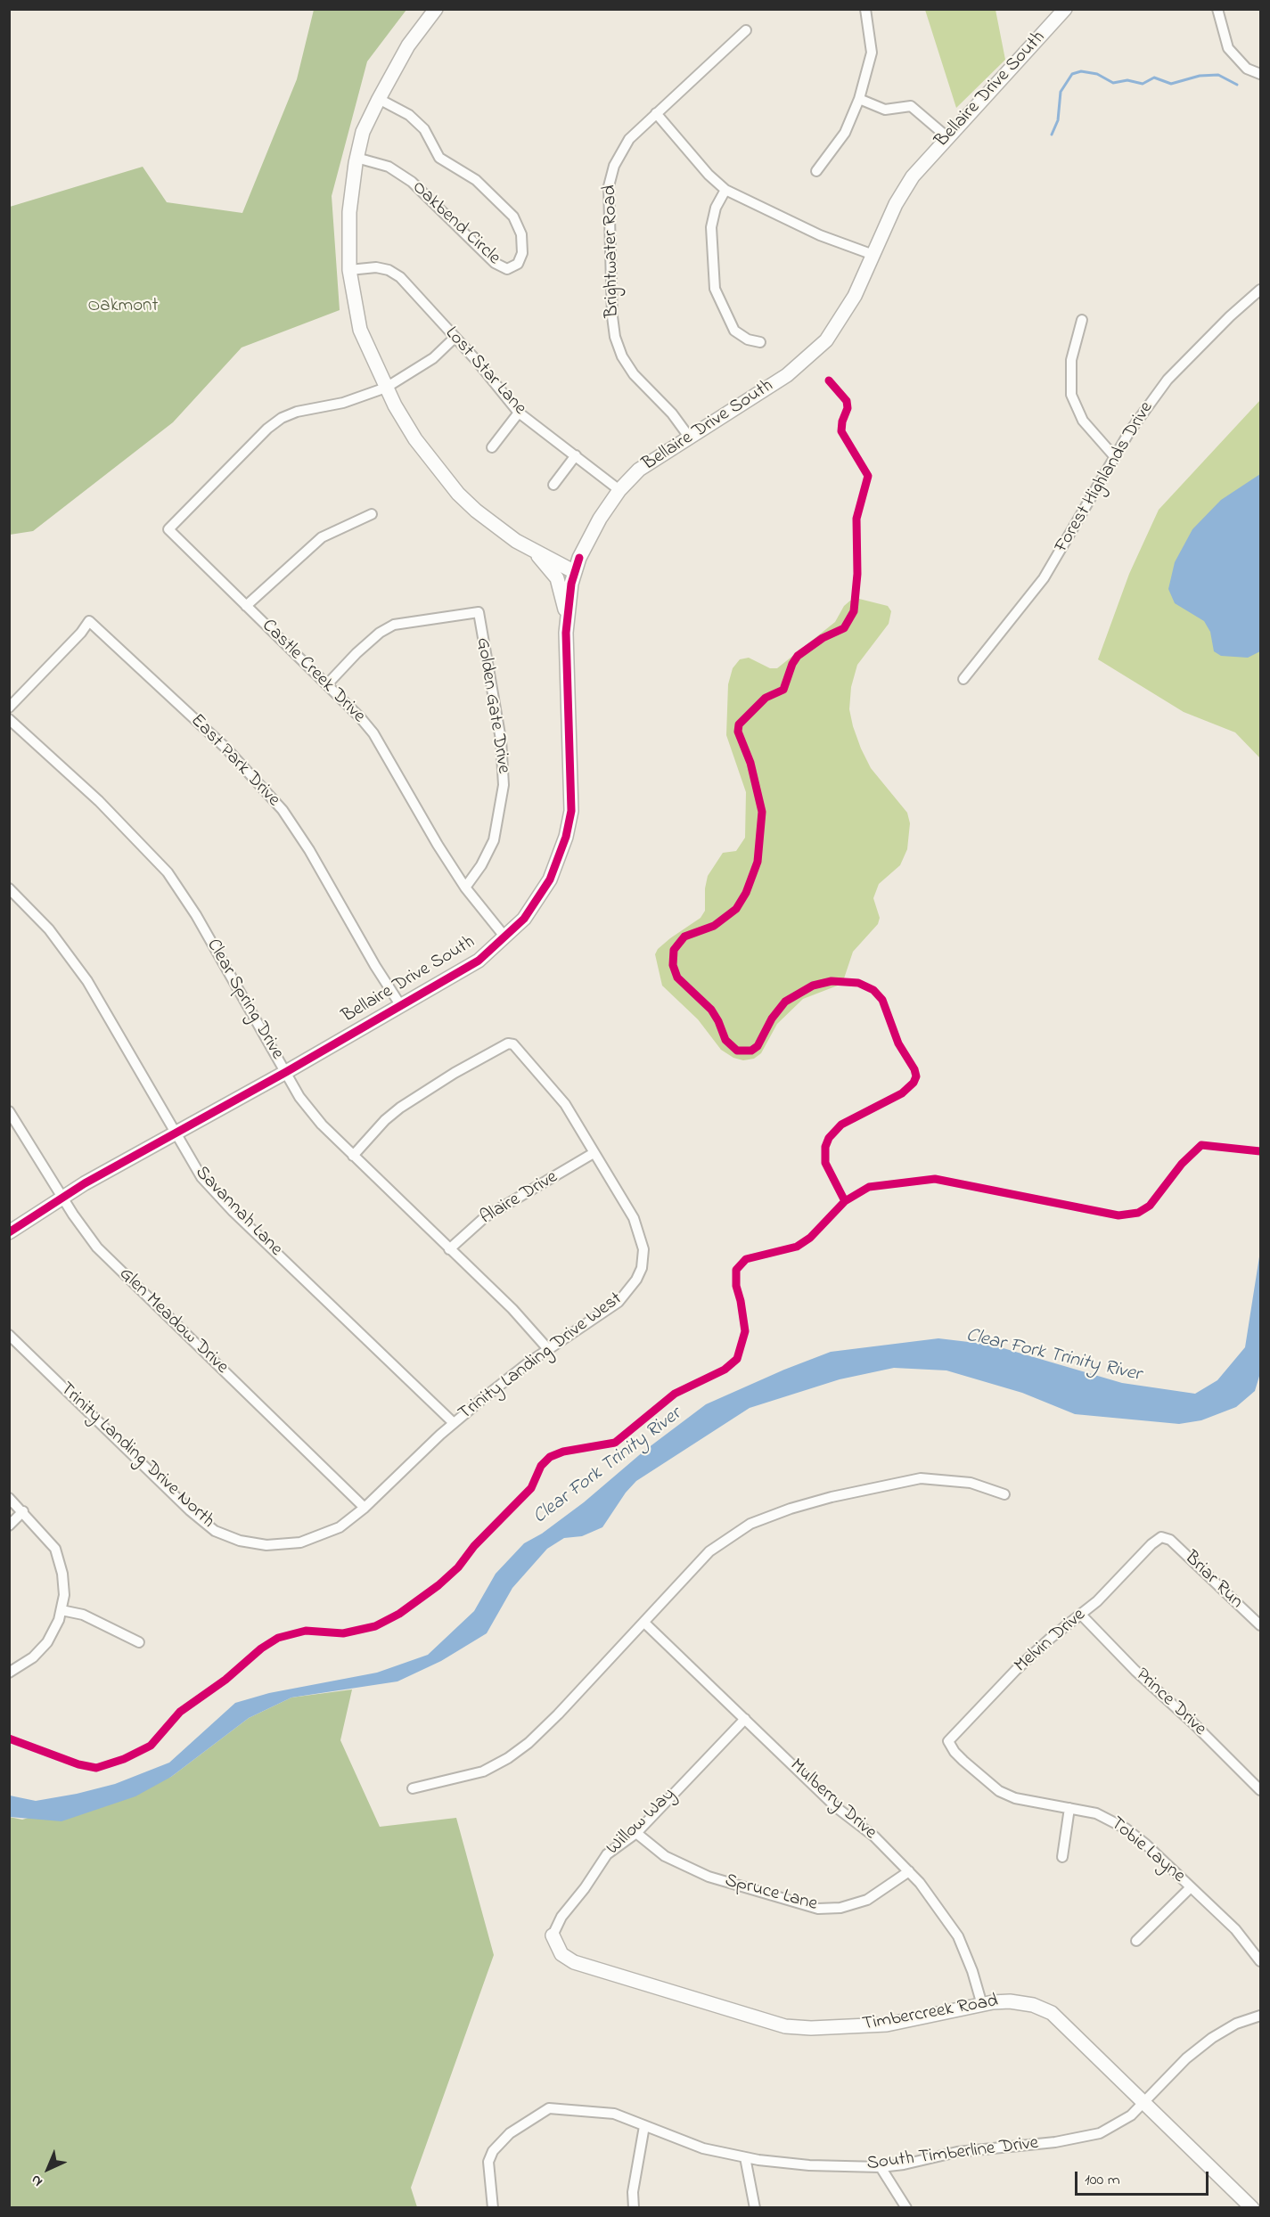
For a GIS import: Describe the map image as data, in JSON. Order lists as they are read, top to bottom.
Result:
{
  "streets": {
    "street": [
      "Bellaire Drive South",
      "Oakbend Circle",
      "Brightwater Road",
      "Lost Star Lane",
      "Forest Highlands Drive",
      "Castle Creek Drive",
      "Golden Gate Drive",
      "East Park Drive",
      "Clear Spring Drive",
      "Alaire Drive",
      "Savannah Lane",
      "Glen Meadow Drive",
      "Trinity Landing Drive West",
      "Trinity Landing Drive North",
      "Briar Run",
      "Melvin Drive",
      "Prince Drive",
      "Mulberry Drive",
      "Willow Way",
      "Tobie Layne",
      "Spruce Lane",
      "Timbercreek Road",
      "South Timberline Drive"
    ]
  },
  "crossings": [
    ["Bellaire Drive South", "Brightwater Road"],
    ["Bellaire Drive South", "Lost Star Lane"],
    ["Bellaire Drive South", "Castle Creek Drive"],
    ["Bellaire Drive South", "East Park Drive"],
    ["Bellaire Drive South", "Clear Spring Drive"],
    ["Bellaire Drive South", "Savannah Lane"],
    ["Bellaire Drive South", "Glen Meadow Drive"],
    ["Castle Creek Drive", "Golden Gate Drive"],
    ["Clear Spring Drive", "Alaire Drive"],
    ["Clear Spring Drive", "Trinity Landing Drive West"],
    ["Alaire Drive", "Trinity Landing Drive West"],
    ["Savannah Lane", "Trinity Landing Drive West"],
    ["Glen Meadow Drive", "Trinity Landing Drive West"],
    ["Glen Meadow Drive", "Trinity Landing Drive North"],
    ["Trinity Landing Drive West", "Trinity Landing Drive North"],
    ["Briar Run", "Melvin Drive"],
    ["Melvin Drive", "Prince Drive"],
    ["Melvin Drive", "Tobie Layne"],
    ["Mulberry Drive", "Willow Way"],
    ["Mulberry Drive", "Spruce Lane"],
    ["Mulberry Drive", "Timbercreek Road"],
    ["Willow Way", "Spruce Lane"],
    ["Willow Way", "Timbercreek Road"],
    ["Timbercreek Road", "South Timberline Drive"]
  ],
  "water": ["Clear Fork Trinity River"],
  "parks": ["Oakmont"],
  "scale_bar": "100 m",
  "north": "bottom left"
}
